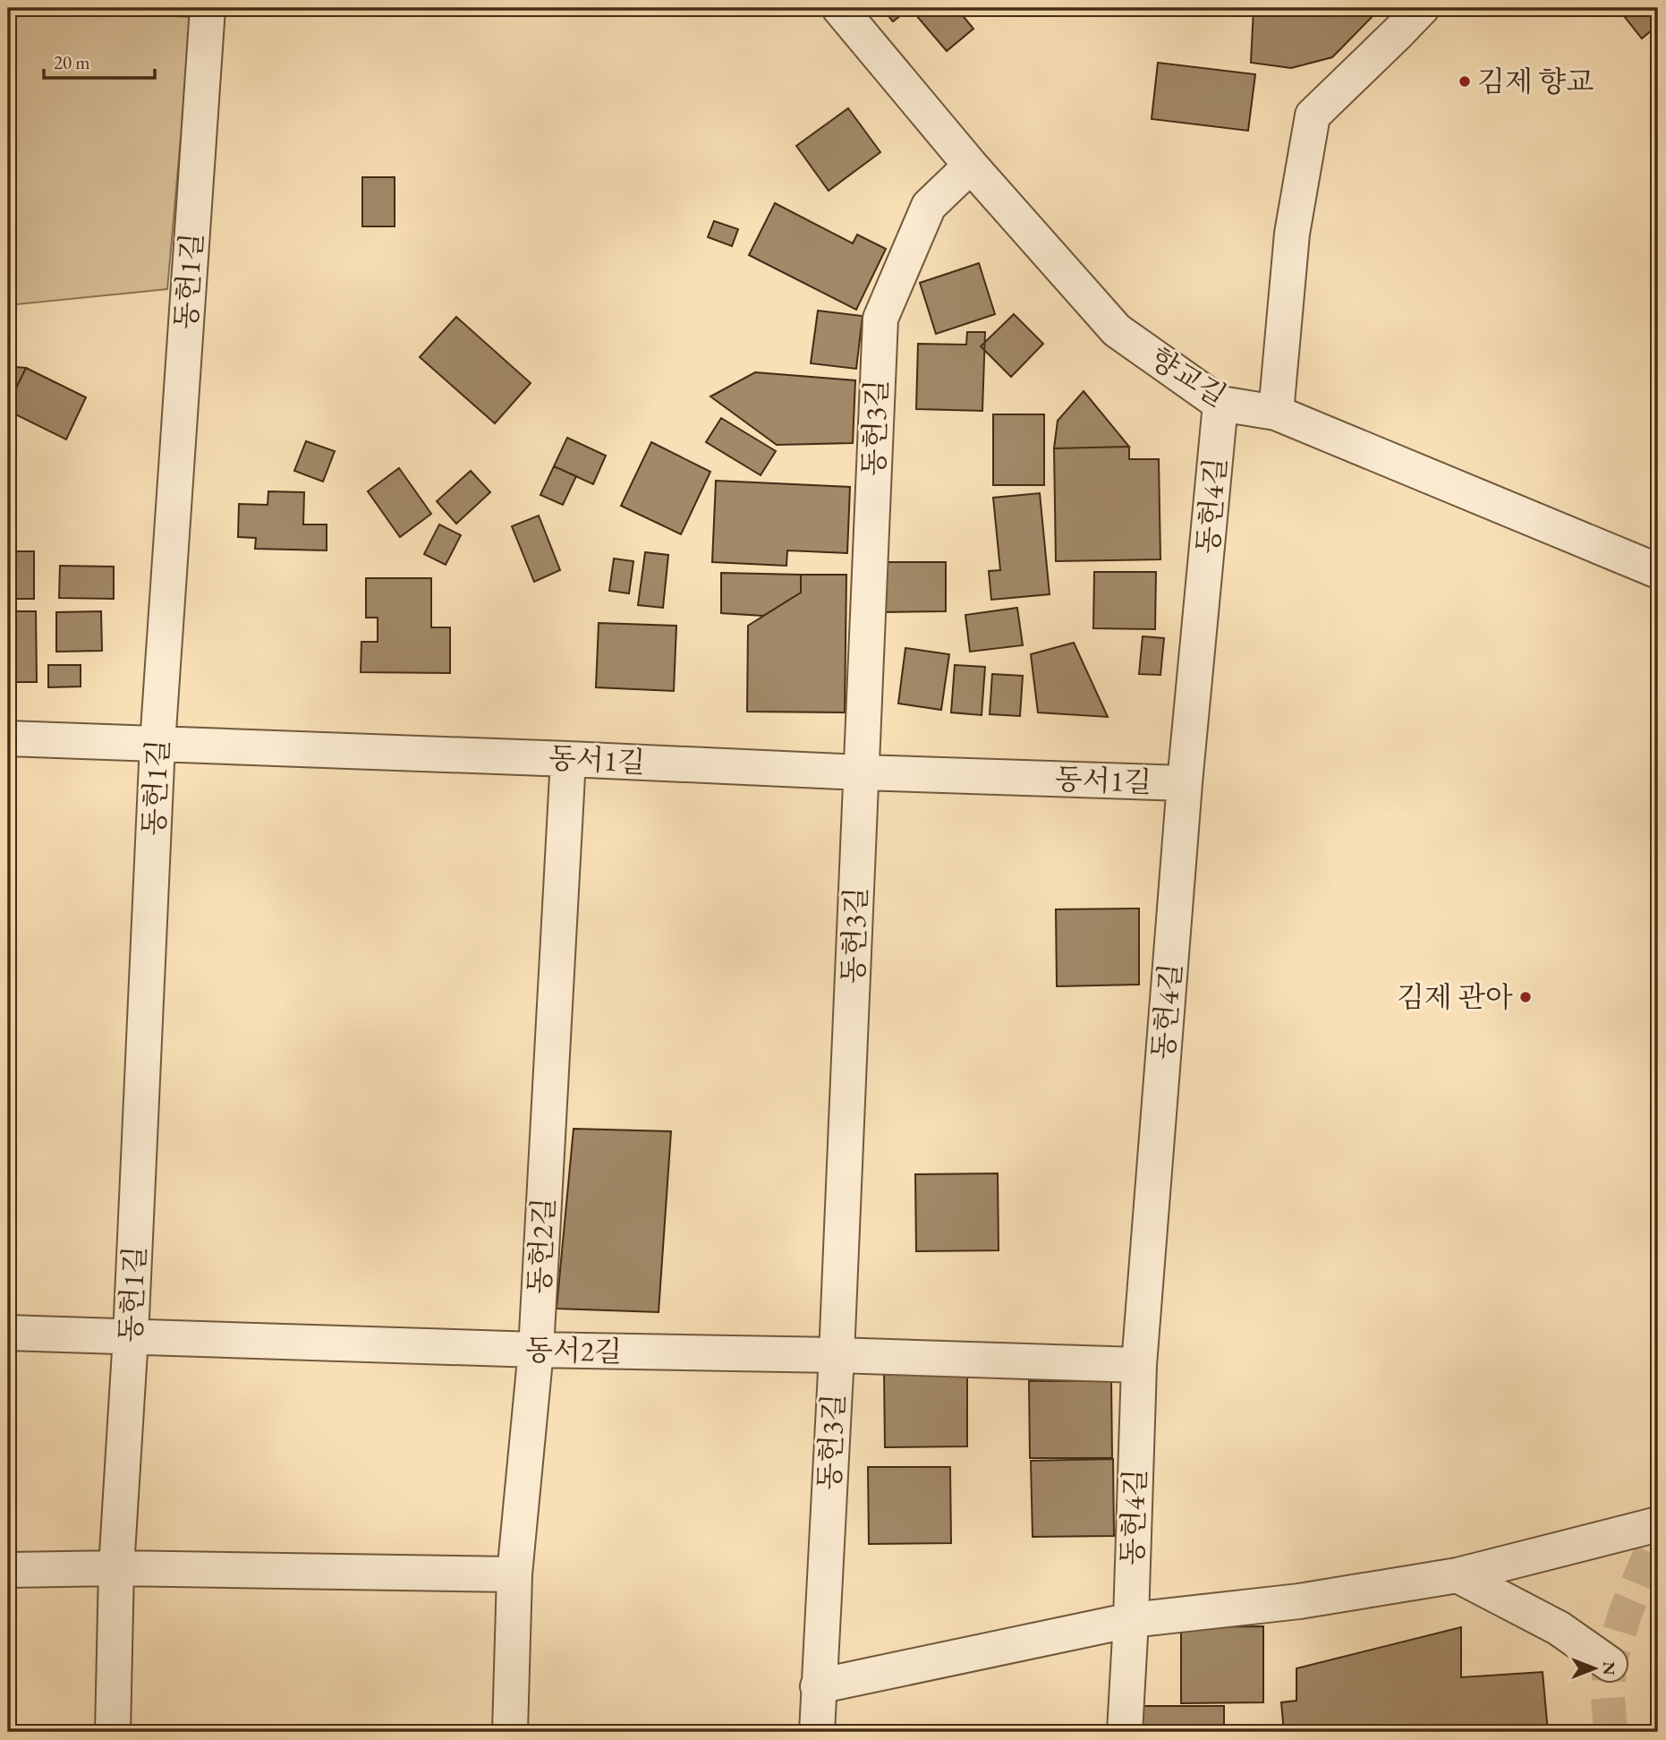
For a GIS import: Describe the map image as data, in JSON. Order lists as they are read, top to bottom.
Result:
{
  "streets": {
    "street": [
      "동헌1길",
      "향교길",
      "동헌3길",
      "동헌4길",
      "동서1길",
      "동헌2길",
      "동서2길"
    ]
  },
  "crossings": [
    ["동헌1길", "동서1길"],
    ["동헌1길", "동서2길"],
    ["향교길", "동헌3길"],
    ["향교길", "동헌4길"],
    ["동헌3길", "동서1길"],
    ["동헌3길", "동서2길"],
    ["동헌4길", "동서1길"],
    ["동헌4길", "동서2길"],
    ["동서1길", "동헌2길"],
    ["동헌2길", "동서2길"]
  ],
  "places": ["김제 향교", "김제 관아"],
  "scale_bar": "20 m",
  "north": "right"
}
